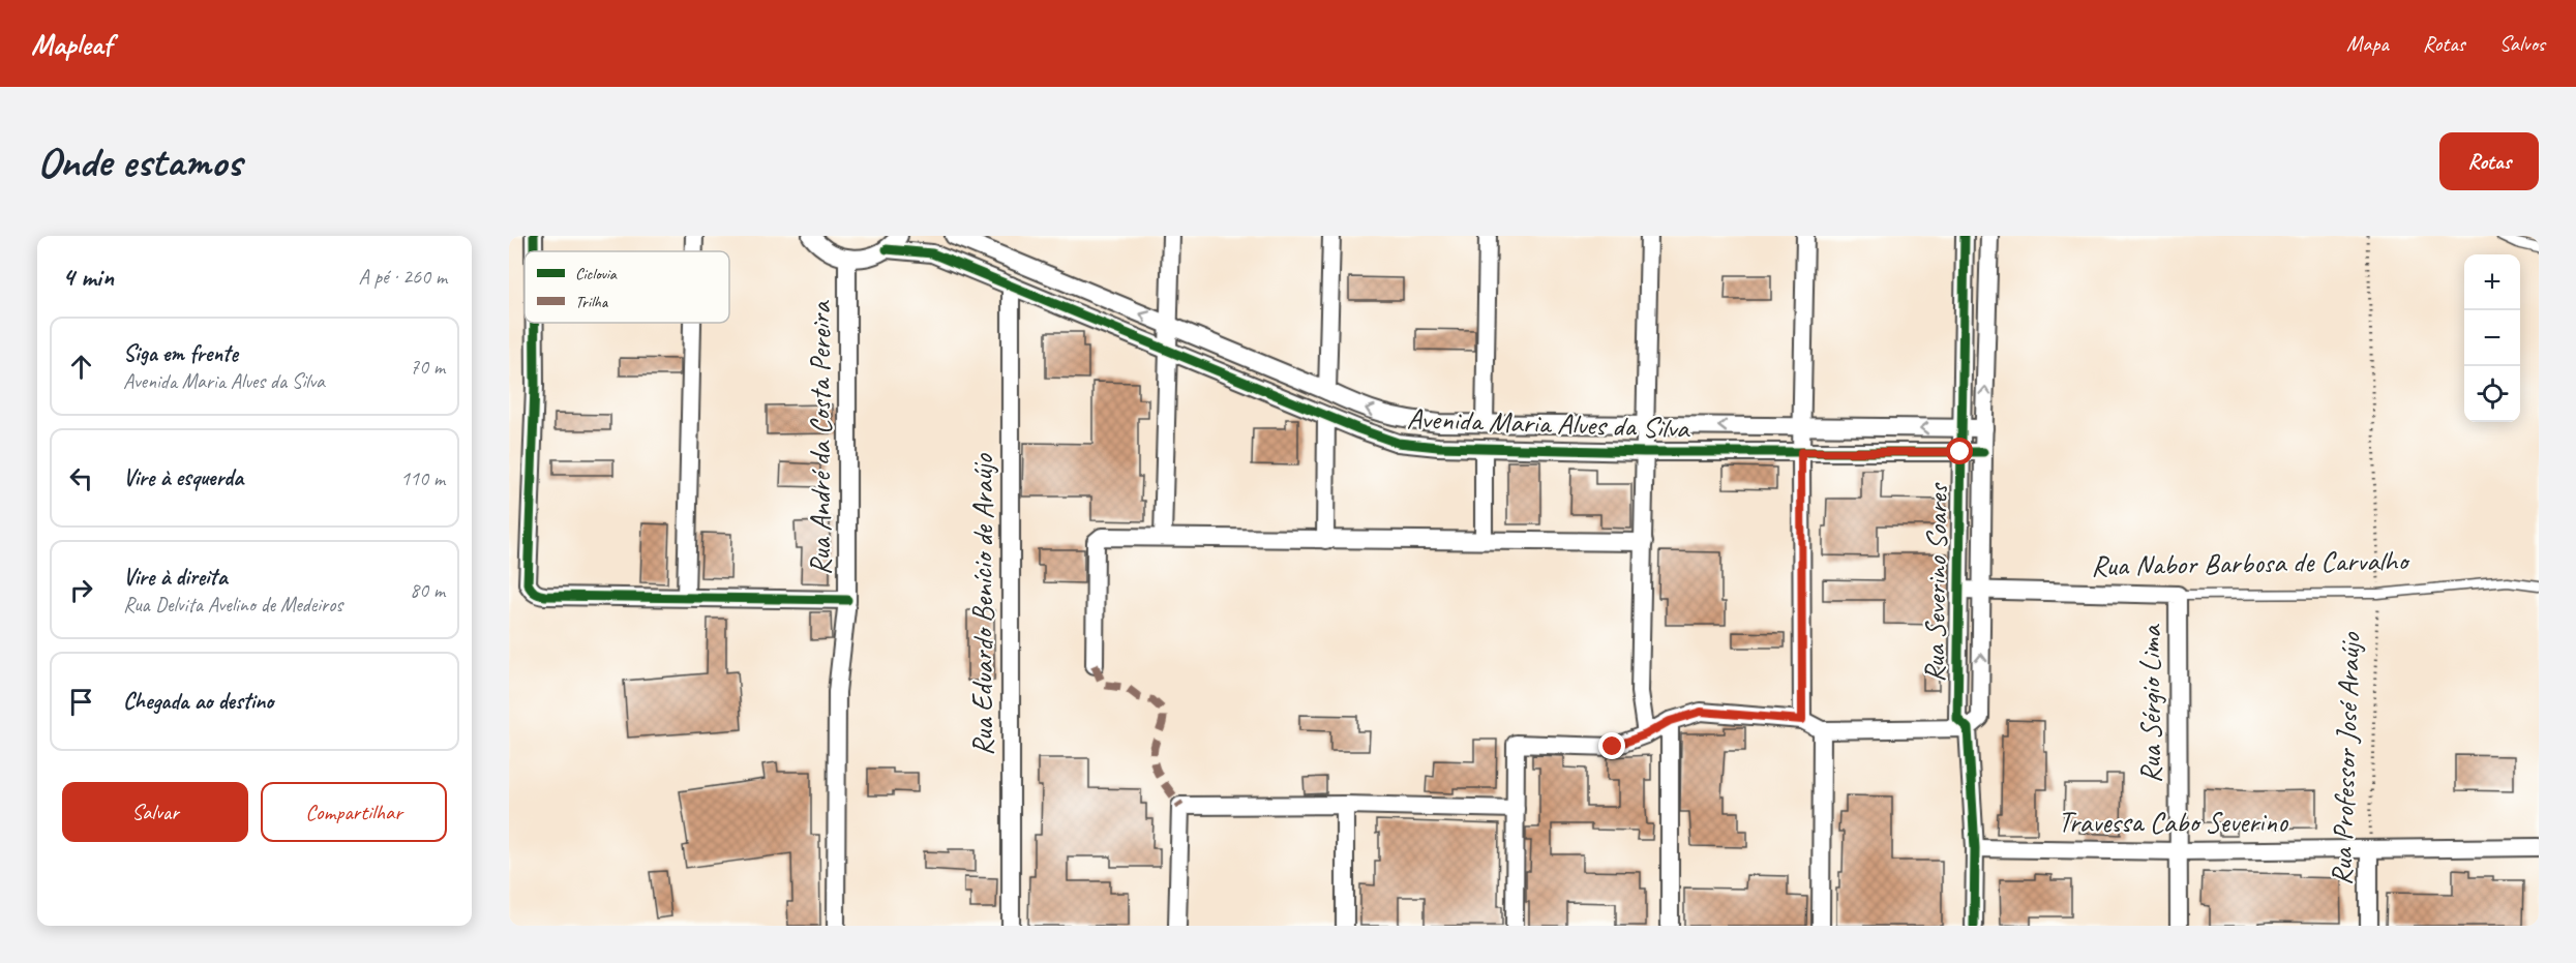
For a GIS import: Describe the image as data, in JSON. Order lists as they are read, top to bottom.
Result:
{
  "streets": {
    "street": [
      "Avenida Maria Alves da Silva",
      "Rua André da Costa Pereira",
      "Rua Nabor Barbosa de Carvalho",
      "Rua Severino Soares",
      "Rua Eduardo Benício de Araújo",
      "Rua Sérgio Lima",
      "Rua Professor José Araújo",
      "Travessa Cabo Severino"
    ]
  },
  "crossings": [
    ["Avenida Maria Alves da Silva", "Rua Severino Soares"],
    ["Avenida Maria Alves da Silva", "Rua Eduardo Benício de Araújo"],
    ["Rua Nabor Barbosa de Carvalho", "Rua Severino Soares"],
    ["Rua Nabor Barbosa de Carvalho", "Rua Sérgio Lima"],
    ["Rua Nabor Barbosa de Carvalho", "Rua Professor José Araújo"],
    ["Rua Severino Soares", "Travessa Cabo Severino"],
    ["Rua Sérgio Lima", "Travessa Cabo Severino"],
    ["Rua Professor José Araújo", "Travessa Cabo Severino"]
  ],
  "legend": ["Ciclovia", "Trilha"],
  "page": {
    "header": "Mapleaf",
    "nav": ["Mapa", "Rotas", "Salvos"],
    "buttons": [
      "Rotas",
      ["Salvar", "Compartilhar"]
    ],
    "title": "Onde estamos",
    "heading": ["4 min", "A pé · 260 m"],
    "map_buttons": ["+", "−"],
    "list": [
      ["Siga em frente", "Avenida Maria Alves da Silva", "70 m"],
      ["Vire à esquerda", "110 m"],
      ["Vire à direita", "Rua Delvita Avelino de Medeiros", "80 m"],
      "Chegada ao destino"
    ]
  }
}
